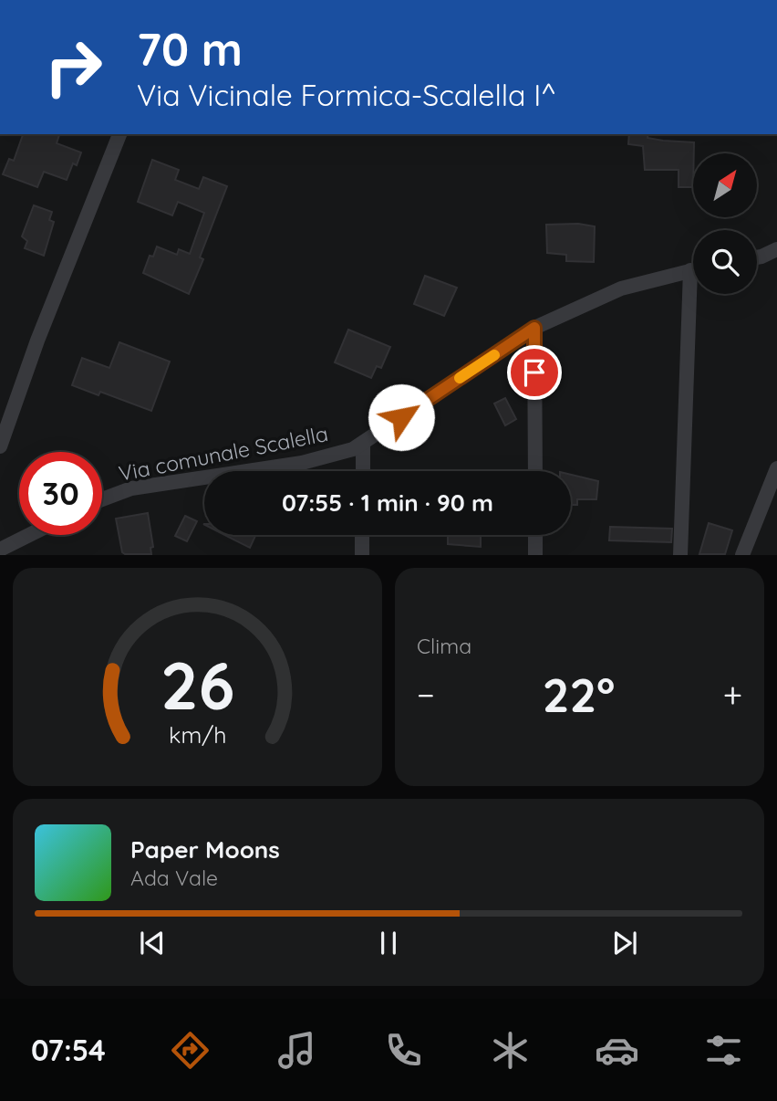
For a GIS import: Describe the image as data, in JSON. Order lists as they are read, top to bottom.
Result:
{
  "streets": {
    "street": ["Via comunale Scalella"]
  },
  "north": "top right",
  "page": {
    "turn": ["70 m", "Via Vicinale Formica-Scalella I^"],
    "limit": "30",
    "trip": "07:55 · 1 min · 90 m",
    "tile": "Clima",
    "heat": ["−", "22°", "+"],
    "song": ["Paper Moons", "Ada Vale"],
    "tabs": "07:54",
    "gauge": ["26", "km/h"]
  }
}
